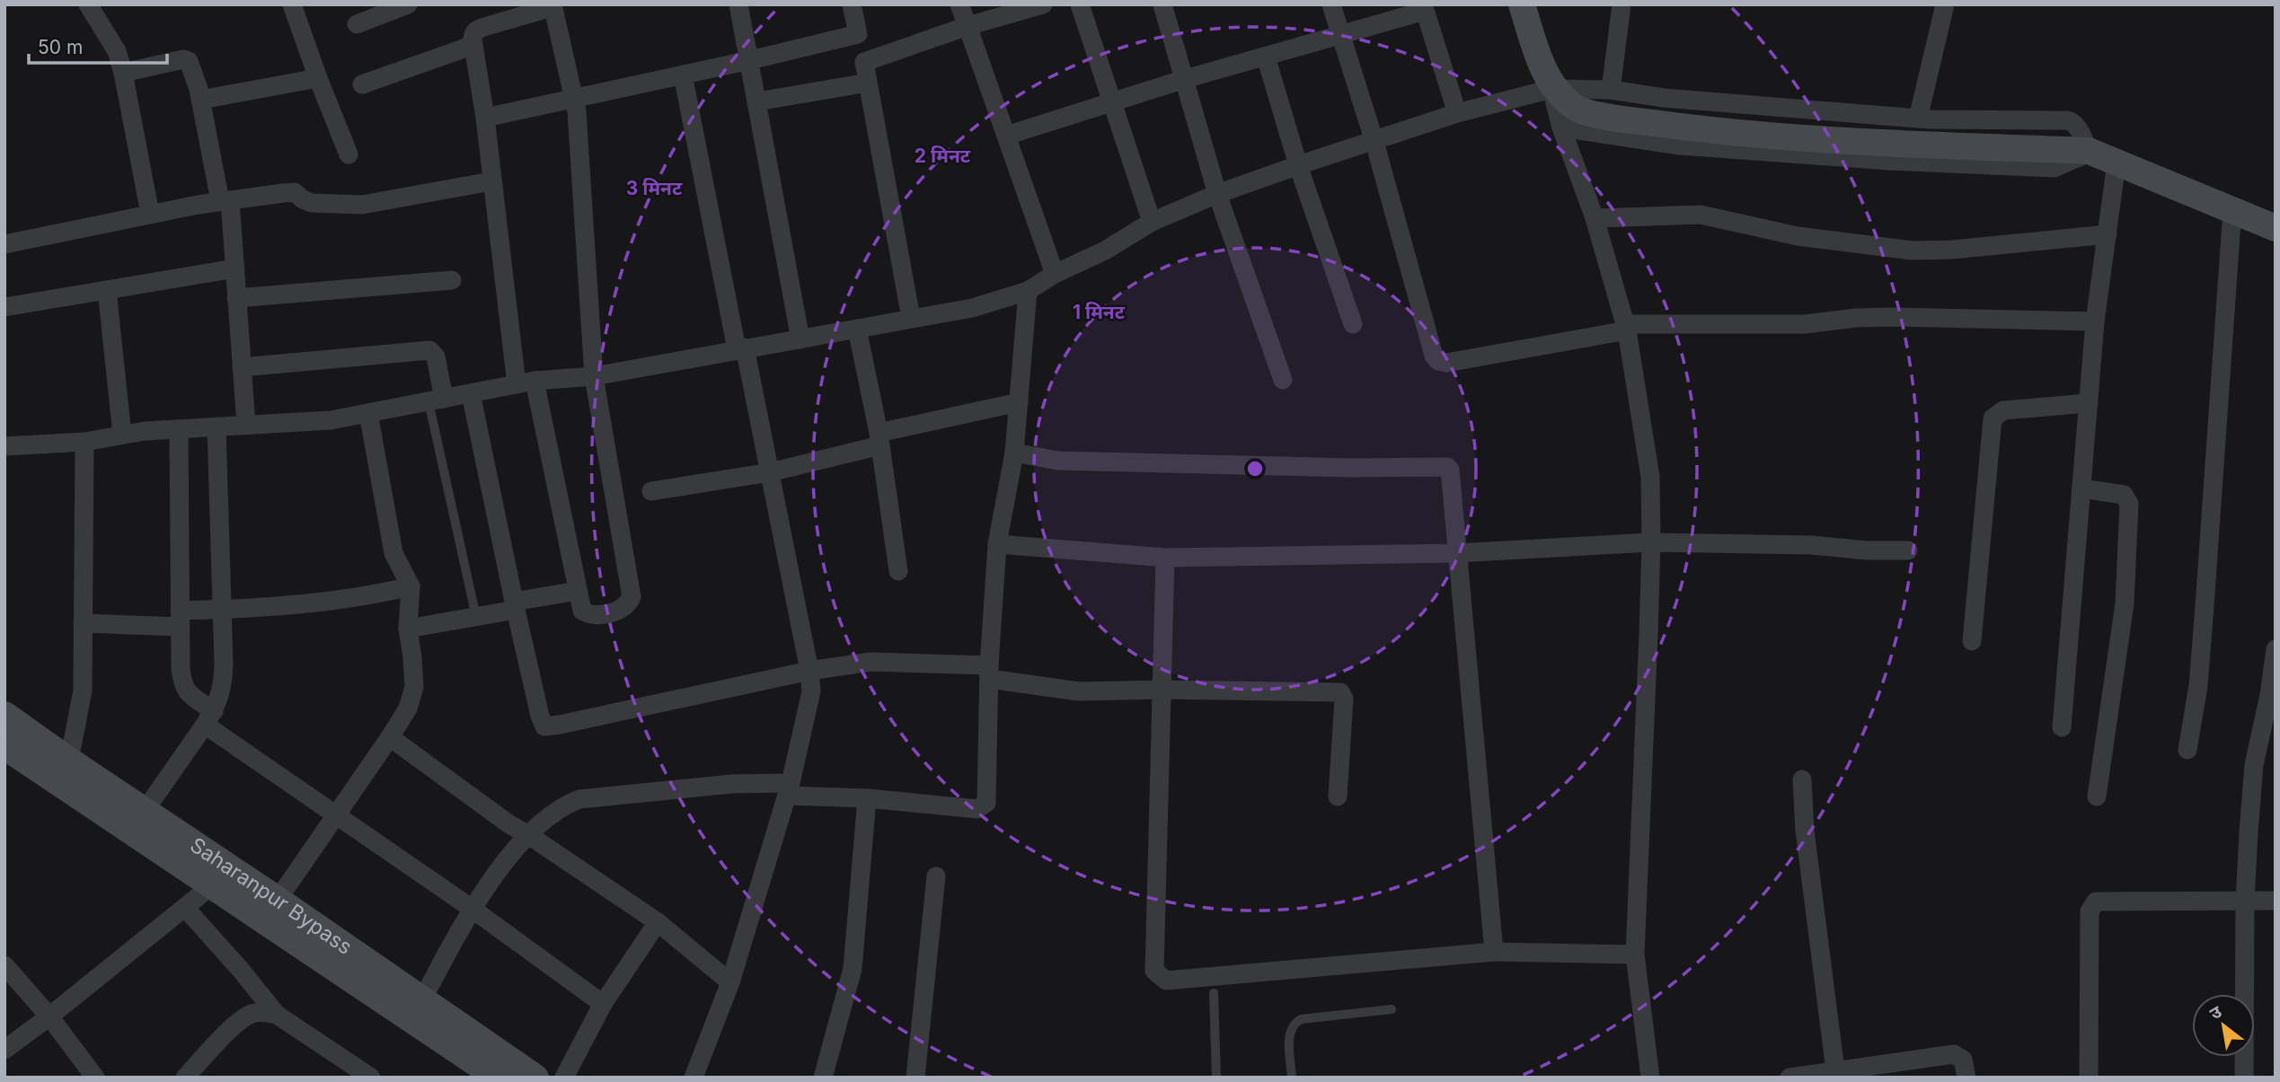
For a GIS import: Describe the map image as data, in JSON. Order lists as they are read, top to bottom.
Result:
{
  "streets": {
    "main road": ["Saharanpur Bypass"]
  },
  "scale_bar": "50 m",
  "north": "top left",
  "rings": ["2 मिनट", "3 मिनट", "1 मिनट"]
}
